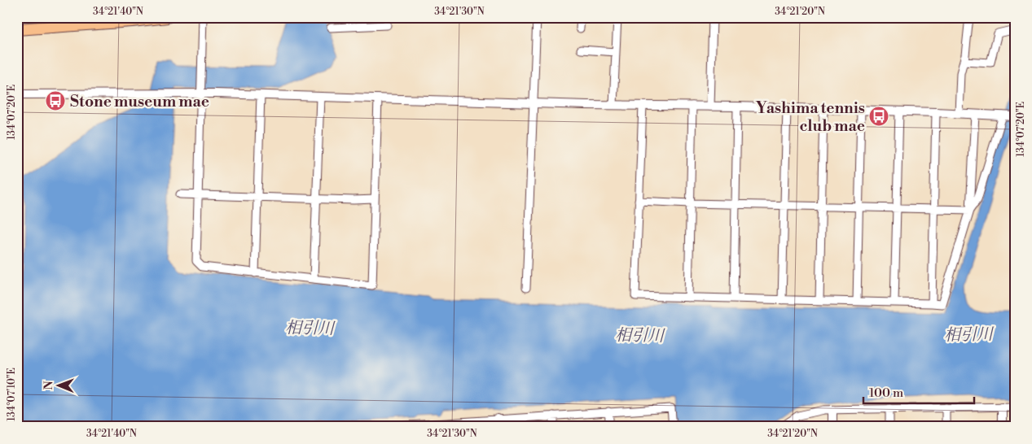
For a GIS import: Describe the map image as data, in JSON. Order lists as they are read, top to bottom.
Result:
{
  "water": ["相引川"],
  "places": {
    "bus stop": ["Stone museum mae", "Yashima tennis club mae"]
  },
  "scale_bar": "100 m",
  "north": "left",
  "coordinates": [
    "34°21'40\"N",
    "34°21'30\"N",
    "34°21'20\"N",
    "134°07'20\"E",
    "134°07'10\"E"
  ]
}
